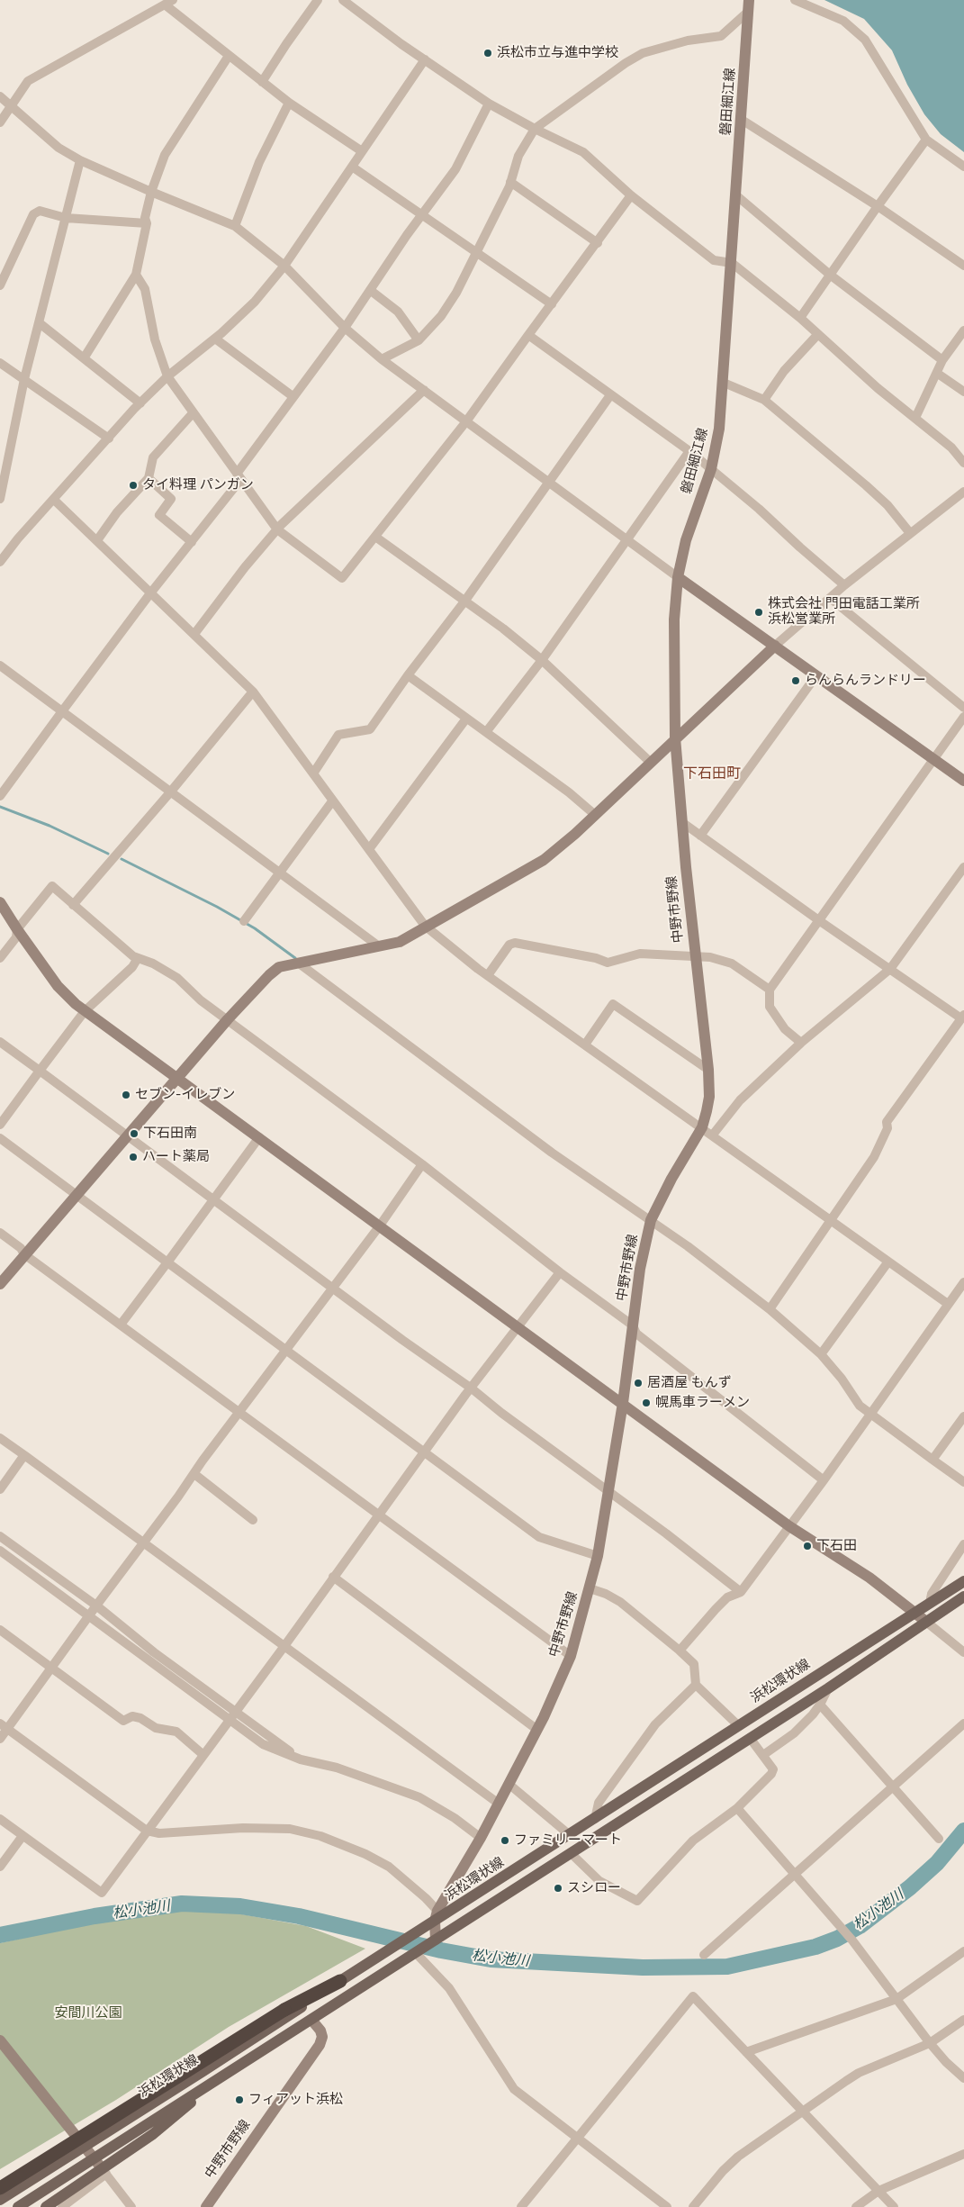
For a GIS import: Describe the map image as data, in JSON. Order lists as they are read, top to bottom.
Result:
{
  "streets": {
    "main road": ["磐田細江線", "中野市野線", "浜松環状線"]
  },
  "crossings": [
    ["磐田細江線", "中野市野線"],
    ["中野市野線", "浜松環状線"]
  ],
  "districts": ["下石田町"],
  "water": ["松小池川"],
  "parks": ["安間川公園"],
  "places": [
    "浜松市立与進中学校",
    "タイ料理 パンガン",
    "株式会社 門田電話工業所 浜松営業所",
    "らんらんランドリー",
    "セブン-イレブン",
    "下石田南",
    "ハート薬局",
    "居酒屋 もんず",
    "幌馬車ラーメン",
    "下石田",
    "ファミリーマート",
    "スシロー",
    "フィアット浜松"
  ]
}
